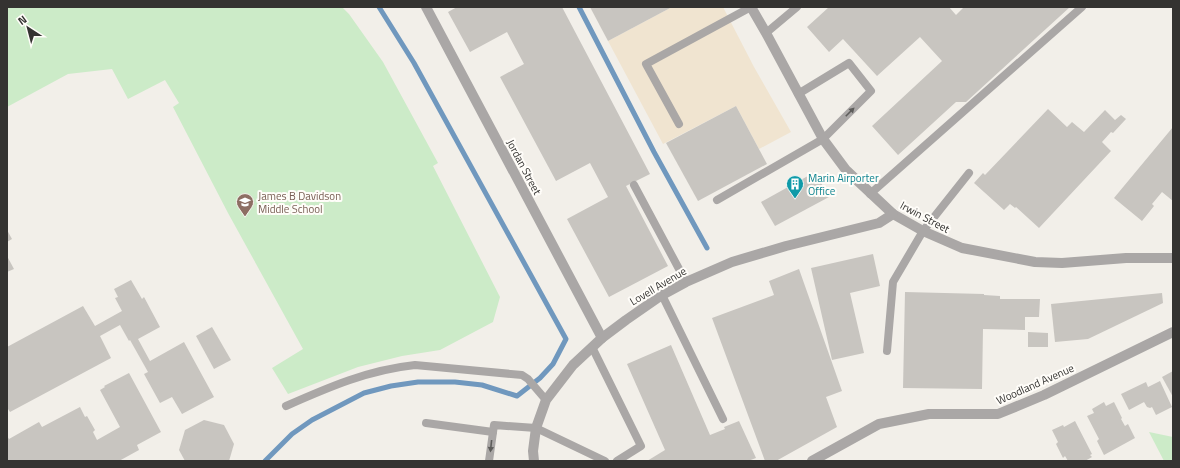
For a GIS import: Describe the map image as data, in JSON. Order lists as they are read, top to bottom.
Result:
{
  "streets": {
    "street": [
      "Jordan Street",
      "Irwin Street",
      "Lovell Avenue",
      "Woodland Avenue"
    ]
  },
  "crossings": [
    ["Jordan Street", "Lovell Avenue"],
    ["Irwin Street", "Lovell Avenue"]
  ],
  "places": {
    "building": ["Marin Airporter Office"],
    "school or university": ["James B Davidson Middle School"]
  },
  "north": "top left"
}
